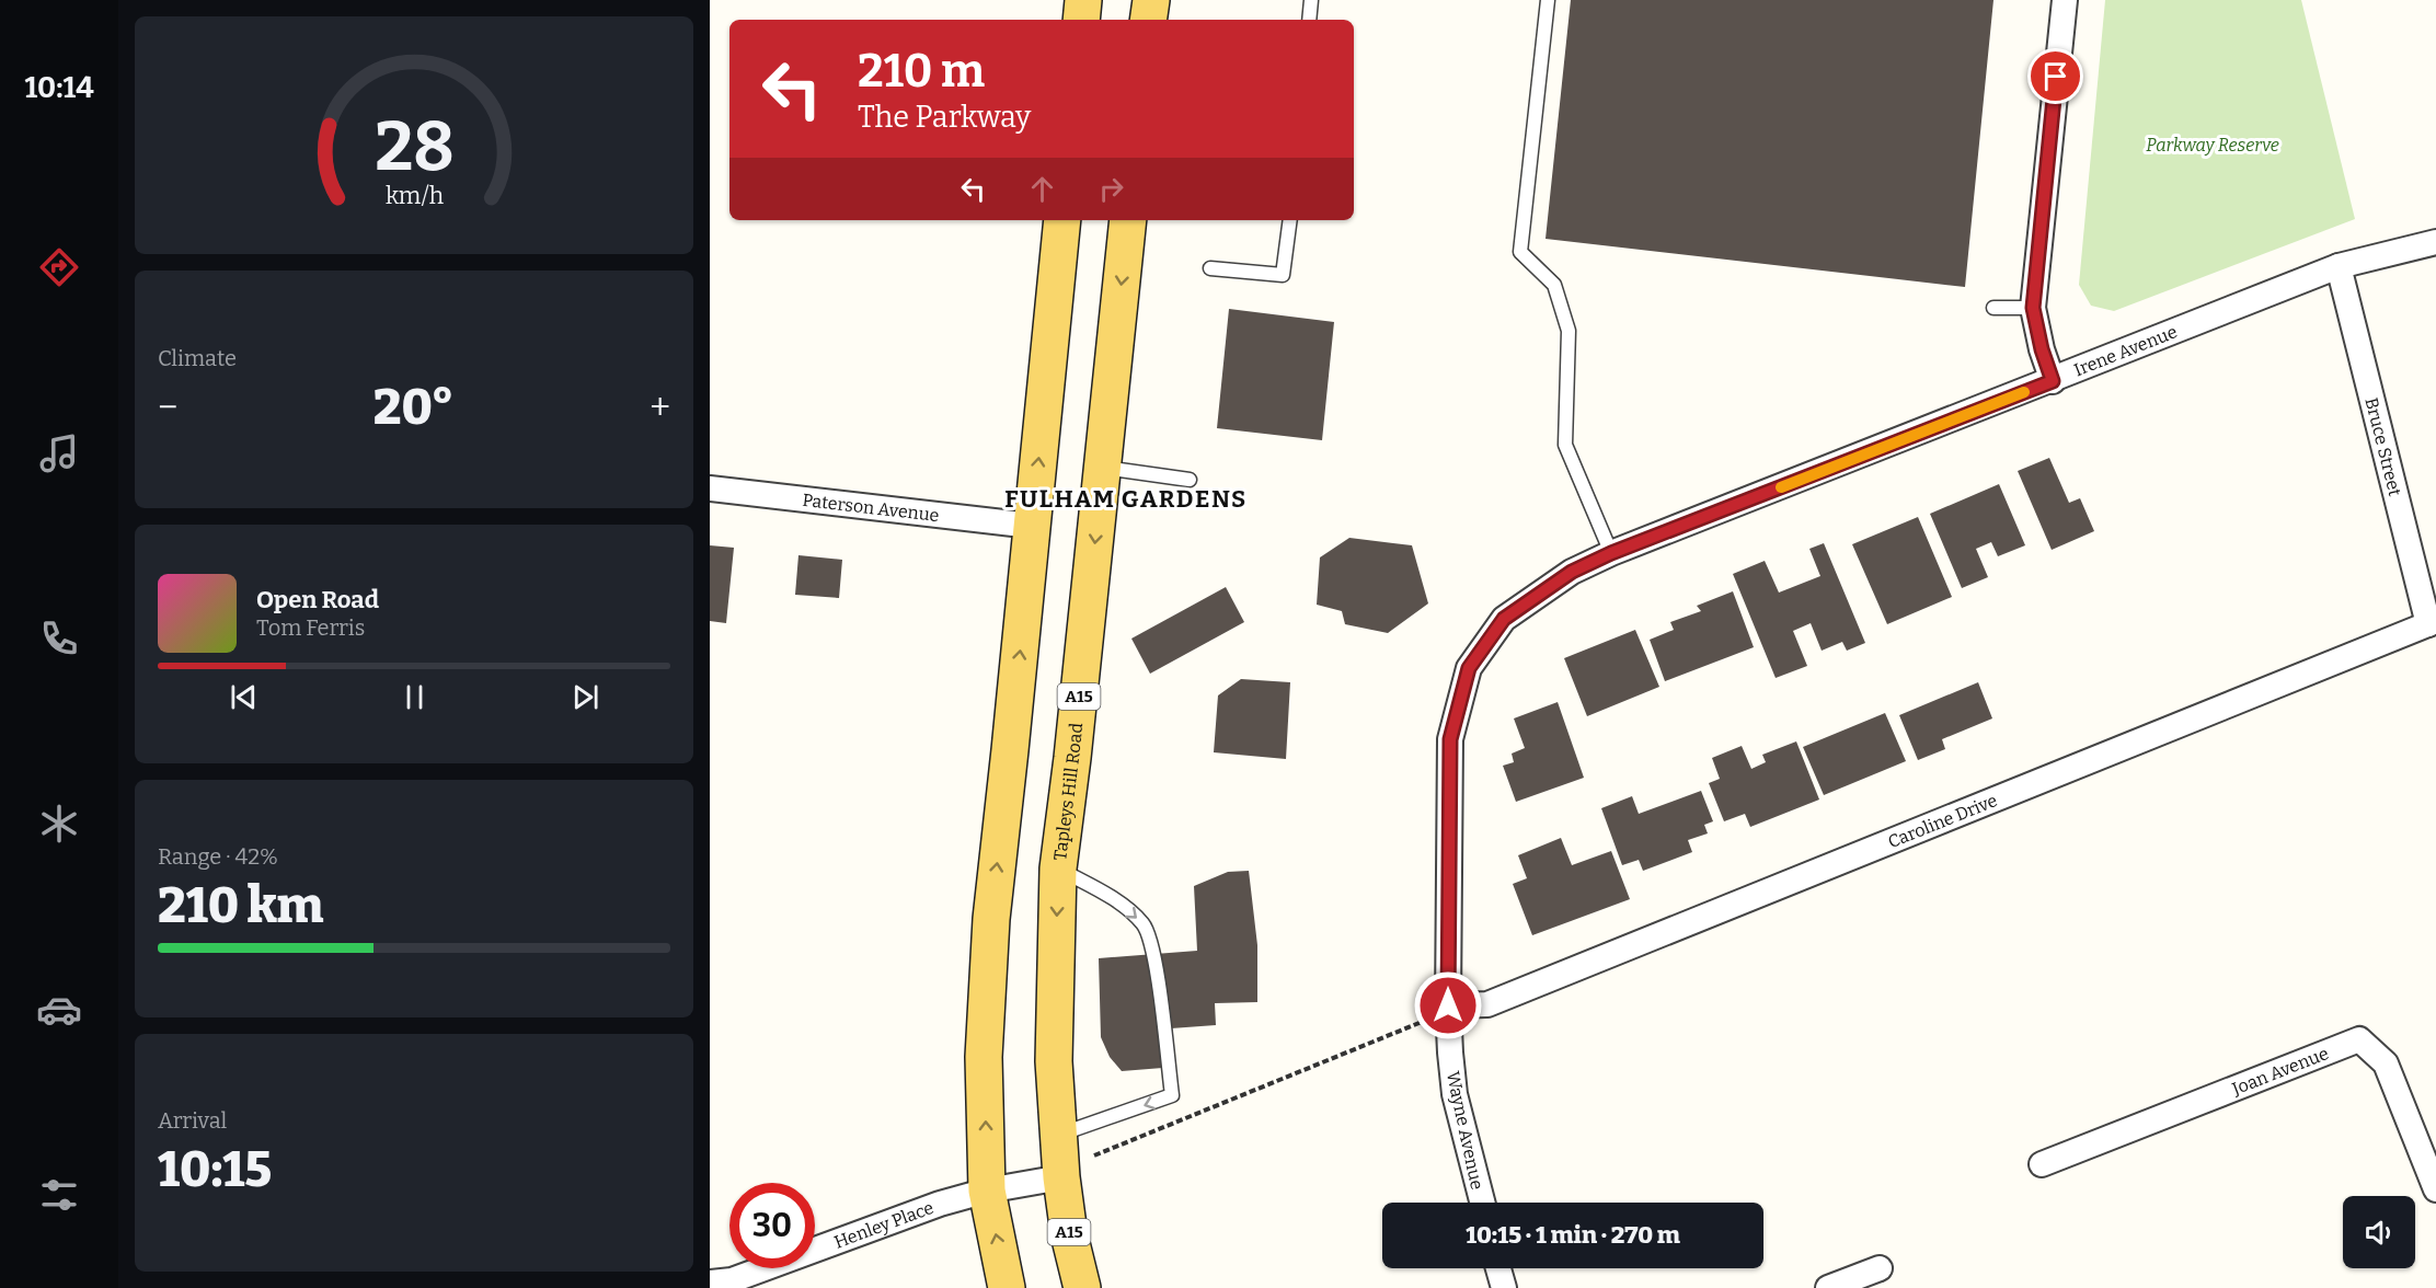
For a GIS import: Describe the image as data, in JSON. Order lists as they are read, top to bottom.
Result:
{
  "streets": {
    "main road": ["A15", "Tapleys Hill Road"],
    "street": [
      "Irene Avenue",
      "Bruce Street",
      "Paterson Avenue",
      "Caroline Drive",
      "Joan Avenue",
      "Wayne Avenue",
      "Henley Place"
    ]
  },
  "crossings": [
    ["Irene Avenue", "Bruce Street"],
    ["Irene Avenue", "Caroline Drive"],
    ["Irene Avenue", "Wayne Avenue"],
    ["Bruce Street", "Caroline Drive"],
    ["Tapleys Hill Road", "Henley Place"],
    ["Caroline Drive", "Wayne Avenue"]
  ],
  "districts": ["FULHAM GARDENS"],
  "parks": ["Parkway Reserve"],
  "page": {
    "tabs": "10:14",
    "turn": ["210 m", "The Parkway"],
    "tile": [
      "Climate",
      ["Range · 42%", "210 km"],
      ["Arrival", "10:15"]
    ],
    "heat": ["−", "20°", "+"],
    "song": ["Open Road", "Tom Ferris"],
    "limit": "30",
    "trip": "10:15 · 1 min · 270 m",
    "gauge": ["28", "km/h"]
  }
}
